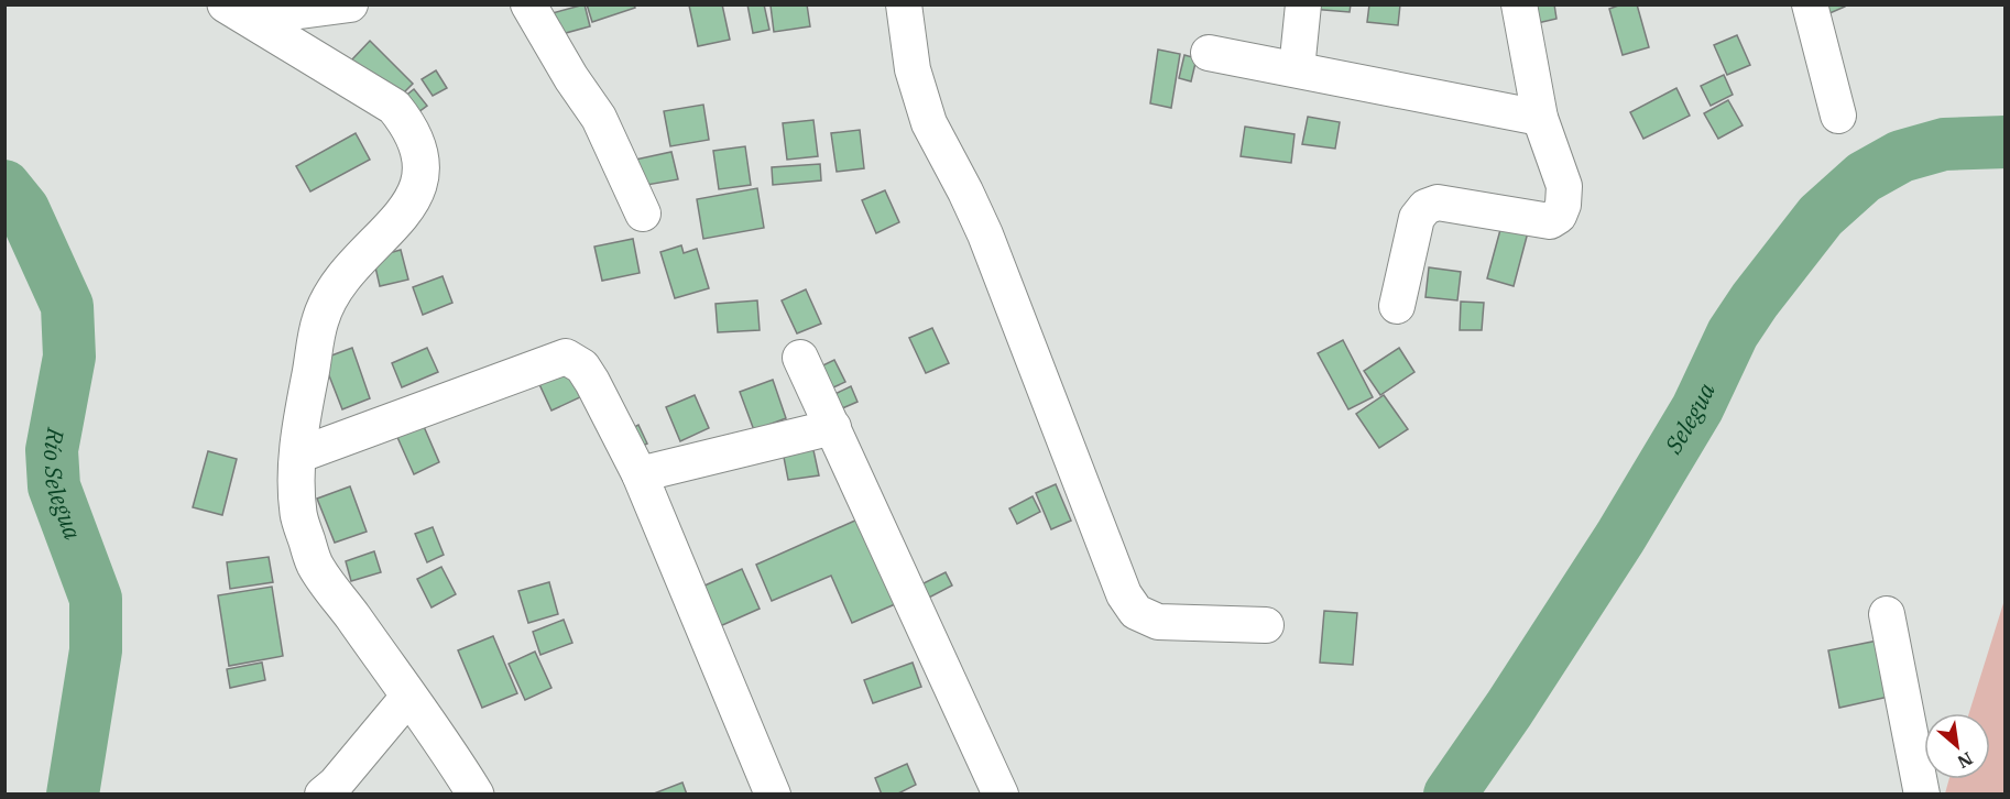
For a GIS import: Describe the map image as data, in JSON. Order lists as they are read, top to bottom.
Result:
{
  "water": ["Selegua", "Río Selegua"],
  "north": "bottom right"
}
